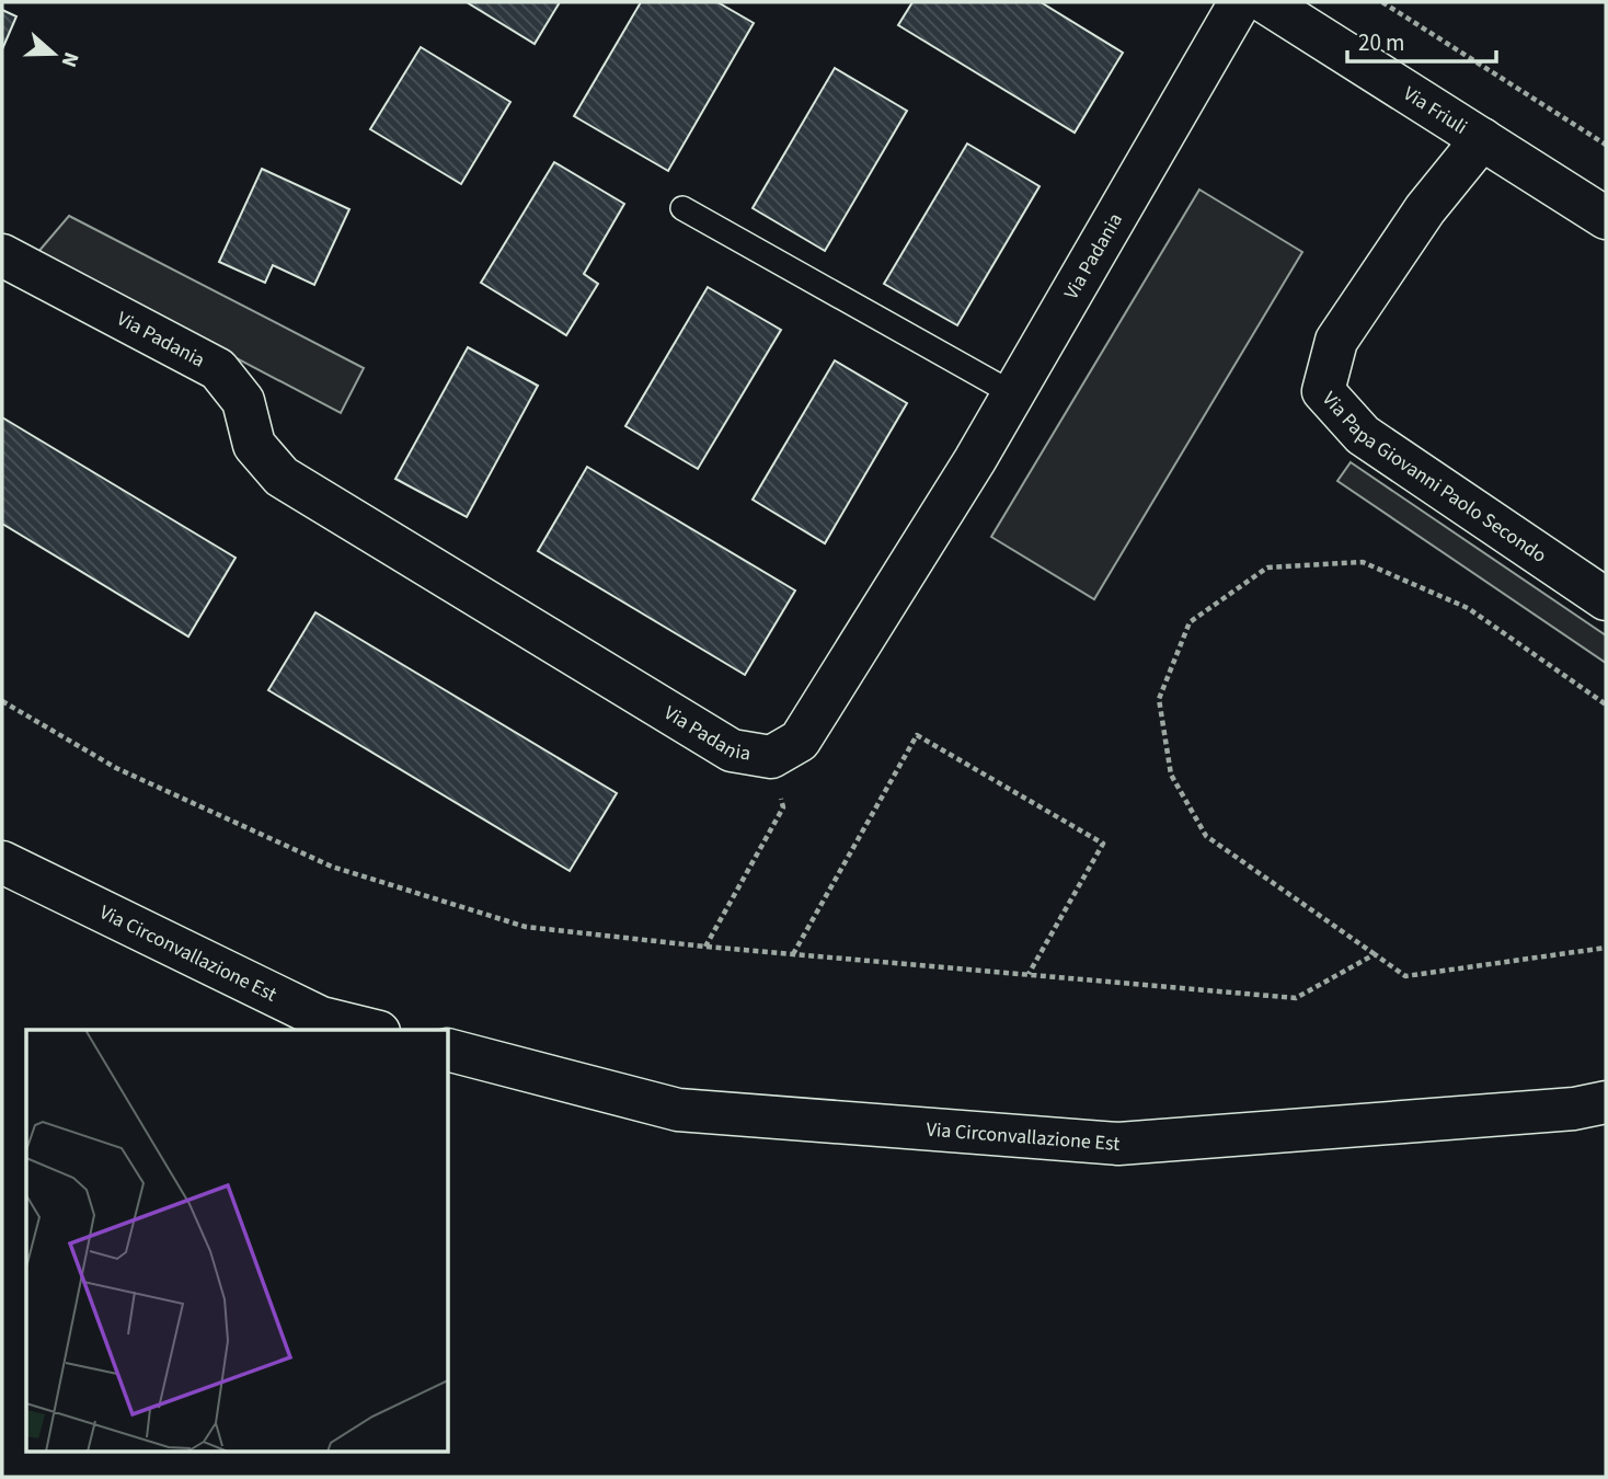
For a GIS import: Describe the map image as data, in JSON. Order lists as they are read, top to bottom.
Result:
{
  "streets": {
    "street": [
      "Via Friuli",
      "Via Padania",
      "Via Papa Giovanni Paolo Secondo",
      "Via Circonvallazione Est"
    ]
  },
  "crossings": [
    ["Via Friuli", "Via Papa Giovanni Paolo Secondo"]
  ],
  "scale_bar": "20 m",
  "north": "right"
}
